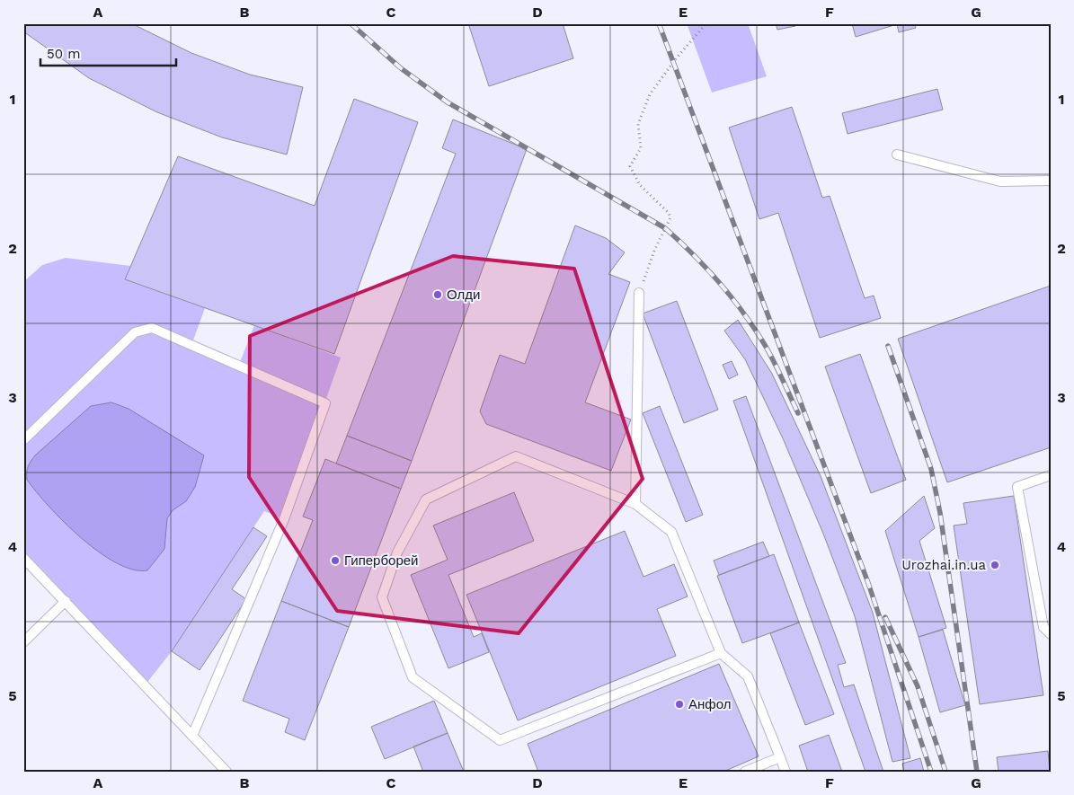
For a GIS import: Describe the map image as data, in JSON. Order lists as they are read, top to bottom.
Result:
{
  "places": [
    "Олди",
    "Гиперборей",
    "Urozhai.in.ua",
    "Анфол"
  ],
  "scale_bar": "50 m",
  "grid": {
    "columns": [
      "A",
      "B",
      "C",
      "D",
      "E",
      "F",
      "G"
    ],
    "rows": [
      "1",
      "2",
      "3",
      "4",
      "5"
    ]
  }
}
